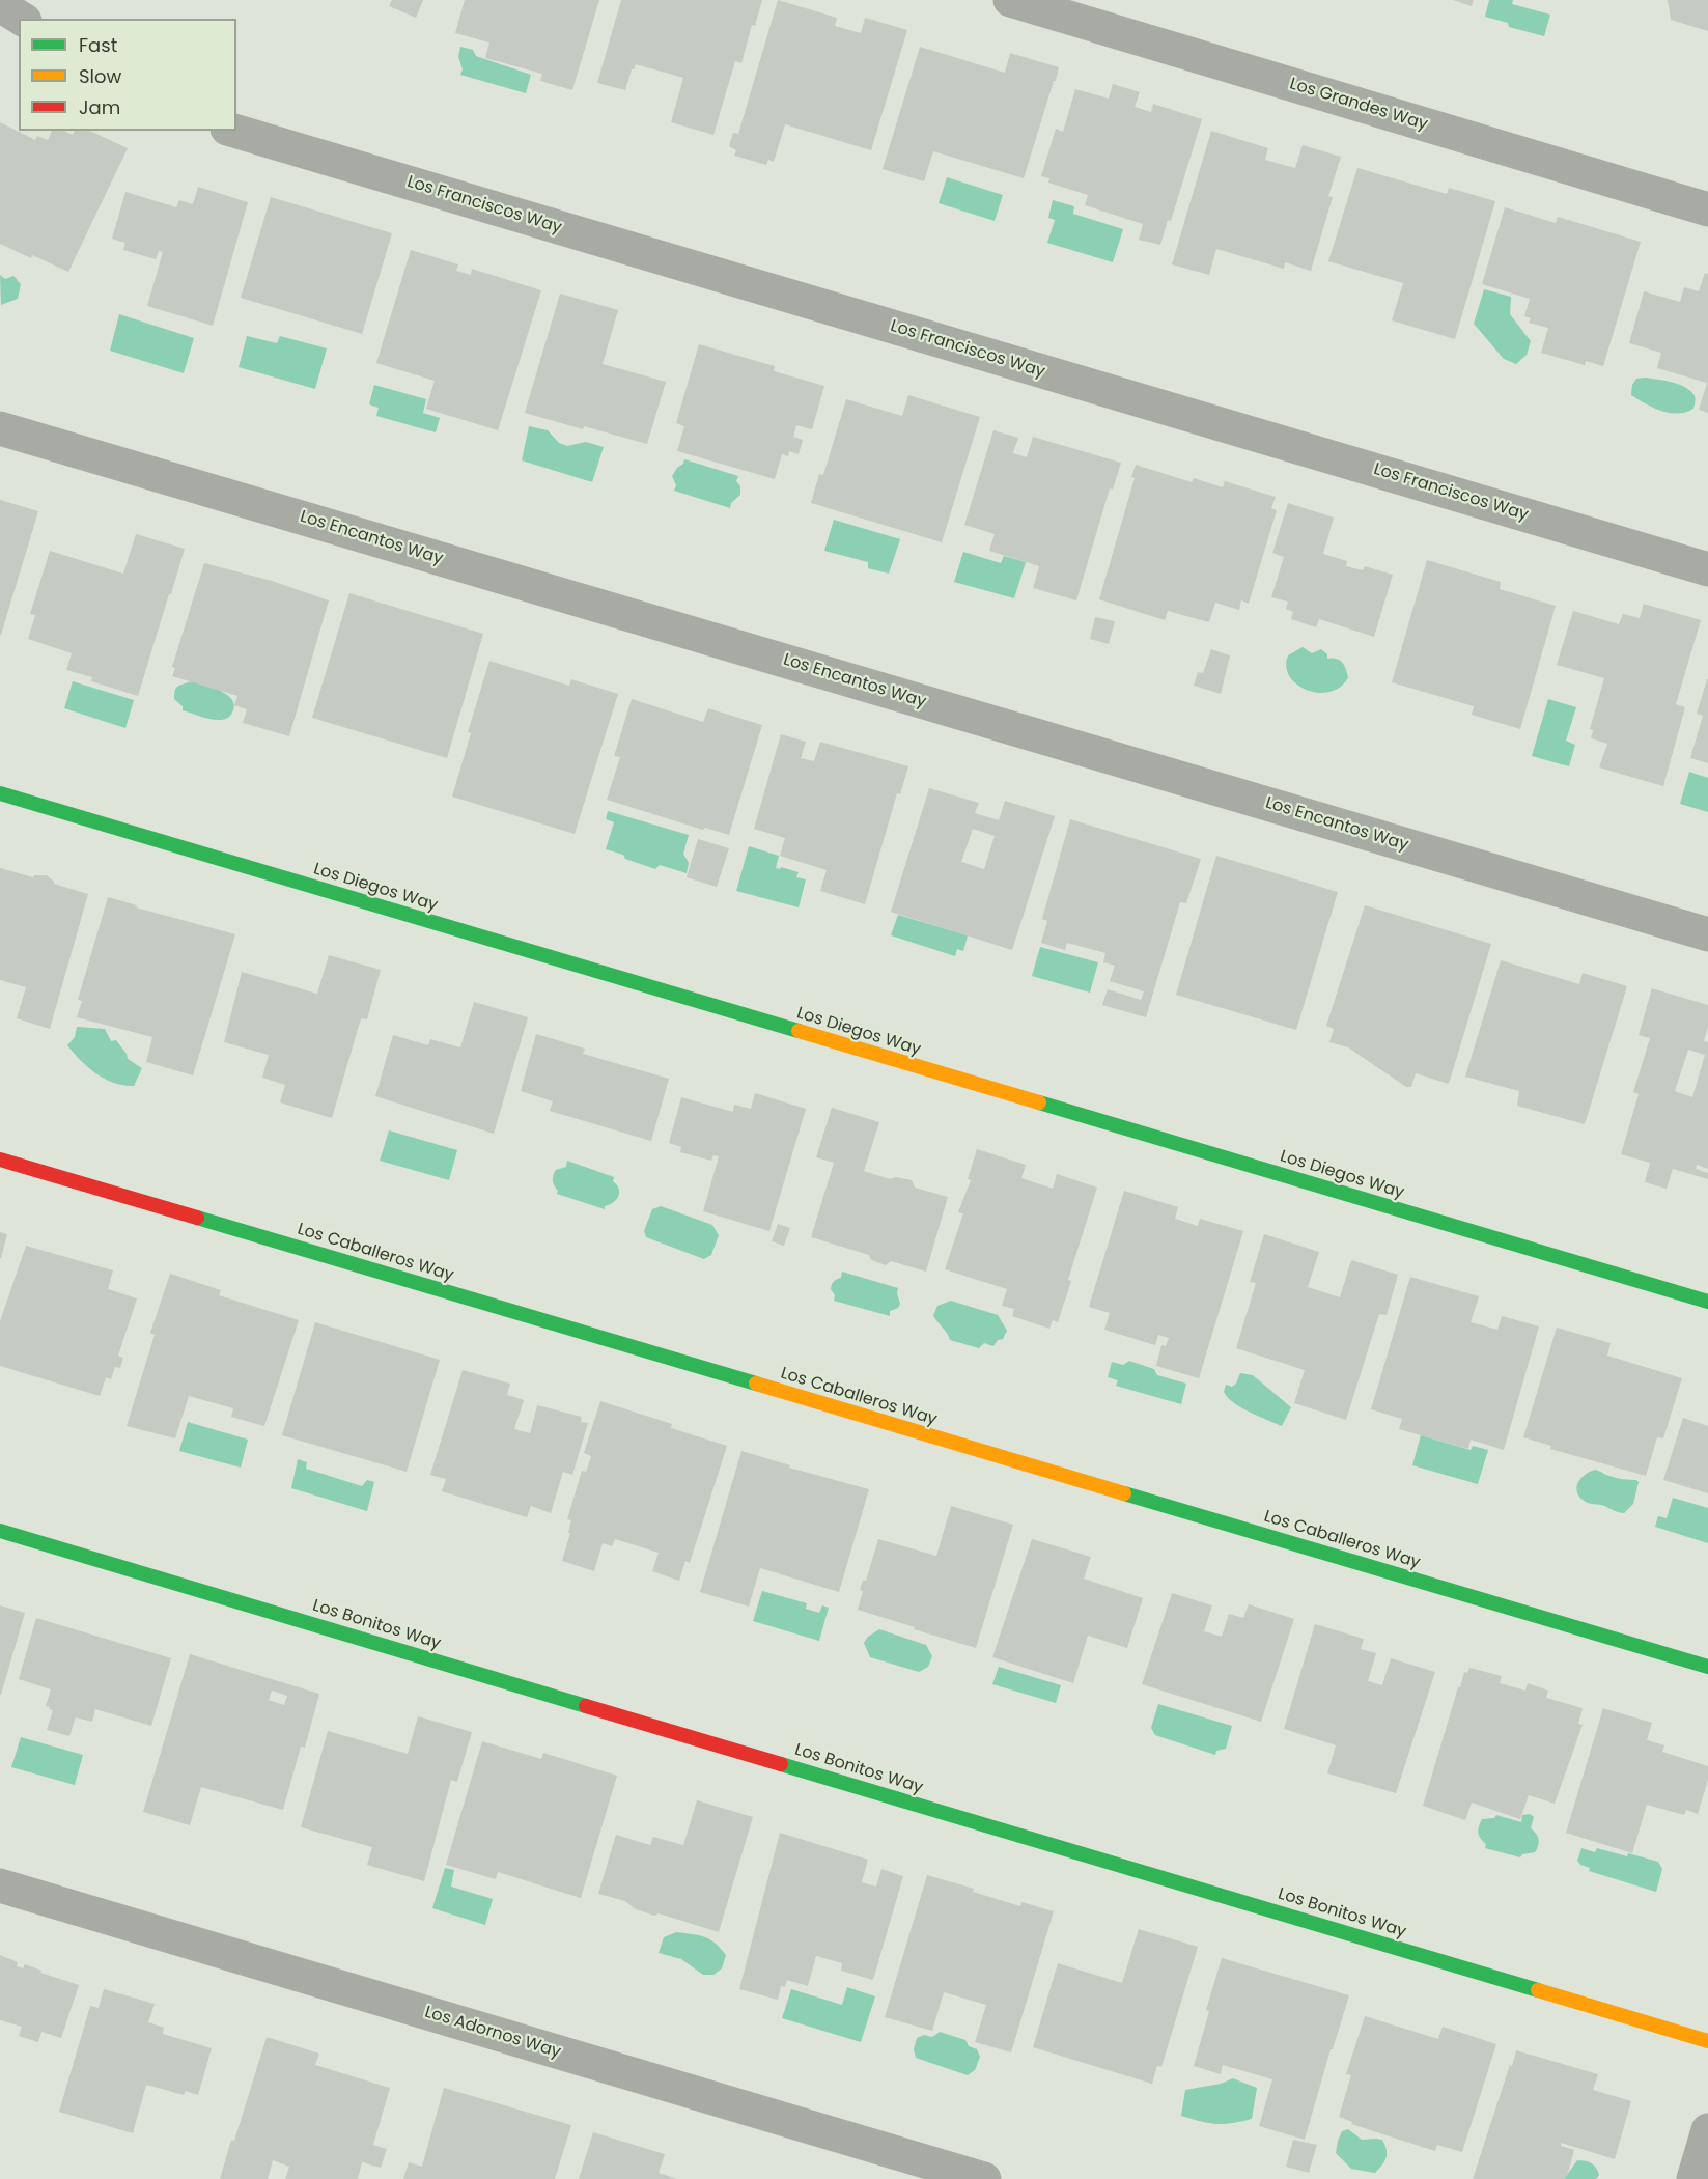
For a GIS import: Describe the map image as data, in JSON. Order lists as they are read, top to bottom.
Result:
{
  "streets": {
    "street": [
      "Los Grandes Way",
      "Los Franciscos Way",
      "Los Encantos Way",
      "Los Diegos Way",
      "Los Caballeros Way",
      "Los Bonitos Way",
      "Los Adornos Way"
    ]
  },
  "legend": ["Fast", "Slow", "Jam"]
}
